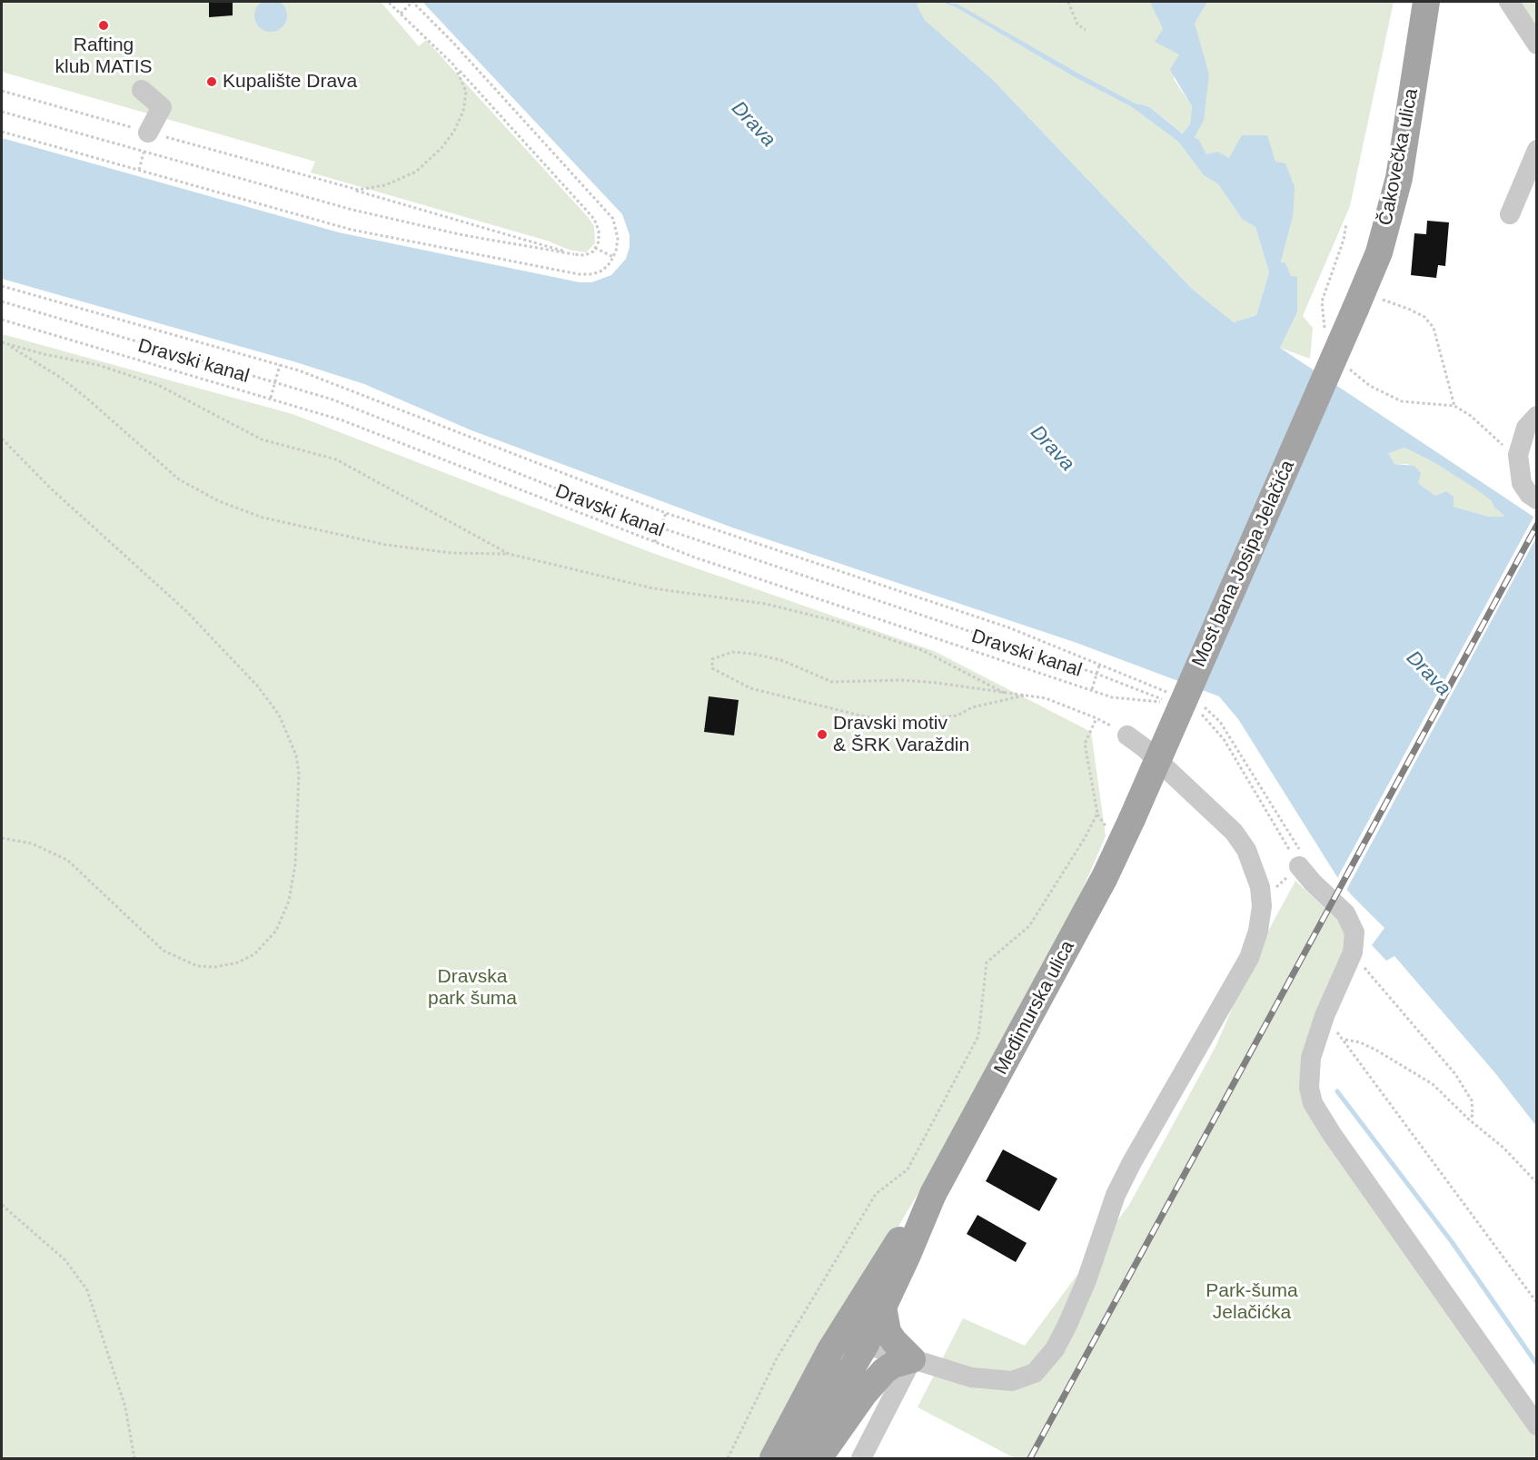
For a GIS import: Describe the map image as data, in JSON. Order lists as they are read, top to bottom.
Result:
{
  "streets": {
    "main road": ["Čakovečka ulica", "Most bana Josipa Jelačića", "Međimurska ulica"],
    "path": ["Dravski kanal"]
  },
  "crossings": [
    ["Čakovečka ulica", "Most bana Josipa Jelačića"],
    ["Most bana Josipa Jelačića", "Međimurska ulica"]
  ],
  "water": ["Drava"],
  "parks": ["Dravska park šuma", "Park-šuma Jelačićka"],
  "places": ["Rafting klub MATIS", "Kupalište Drava", "Dravski motiv & ŠRK Varaždin"]
}
